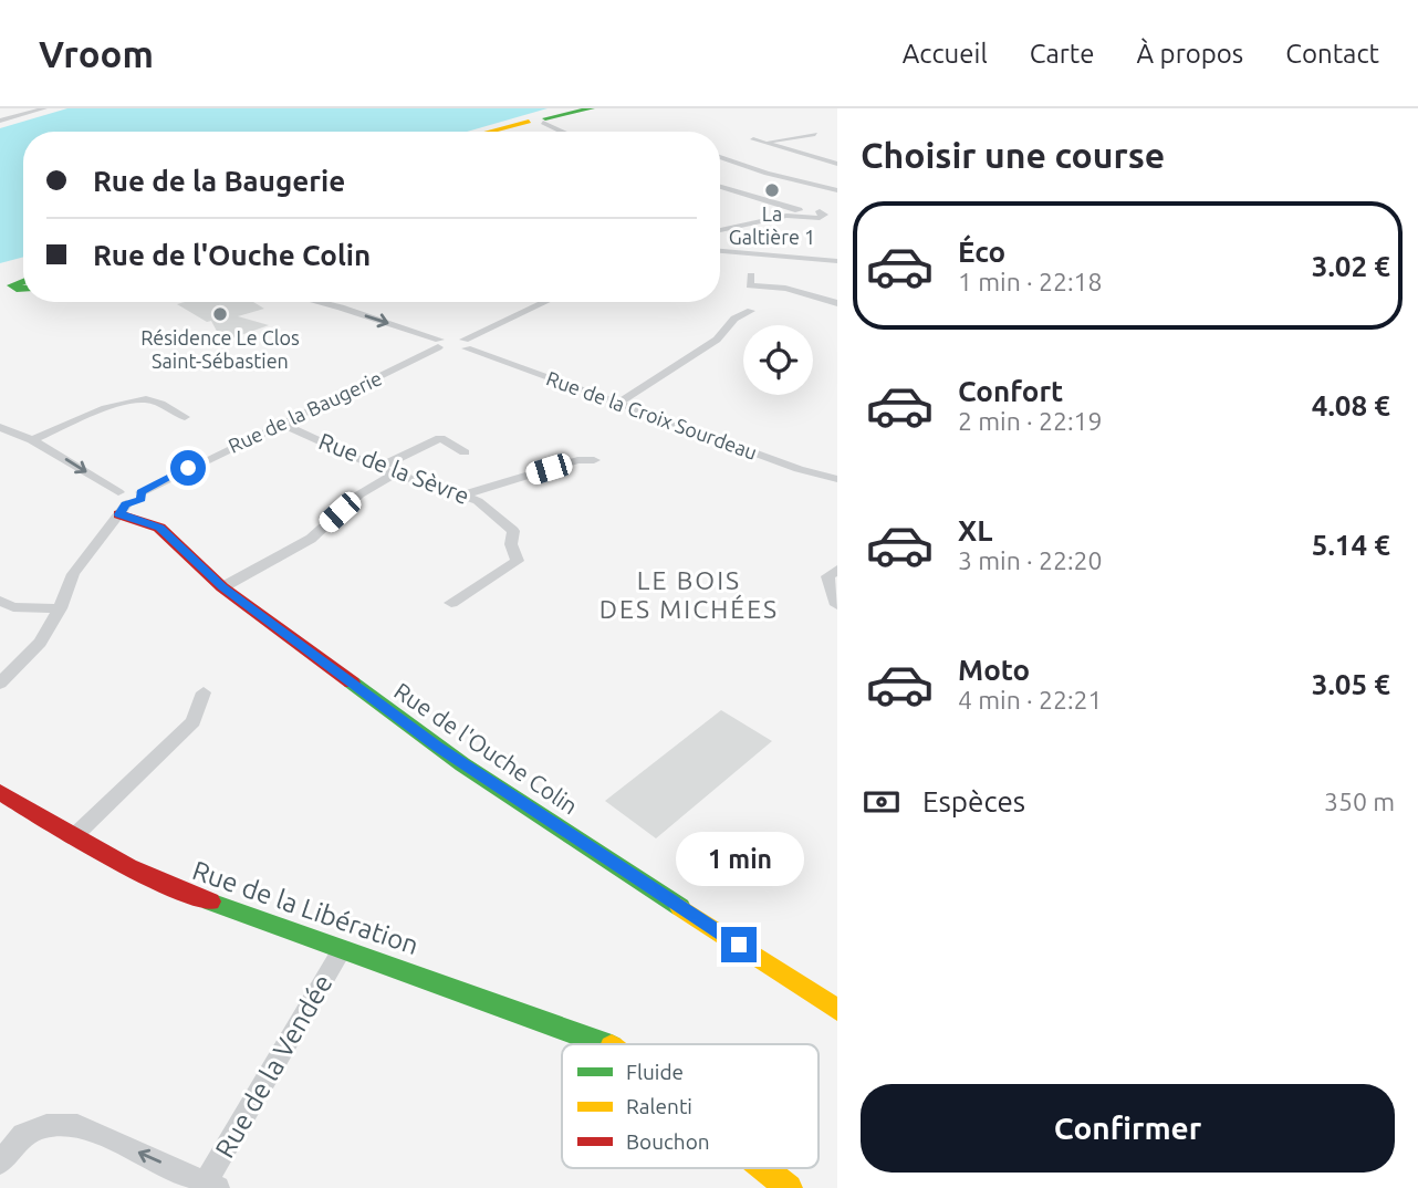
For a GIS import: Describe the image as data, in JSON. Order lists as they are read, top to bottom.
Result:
{
  "streets": {
    "street": [
      "Rue de la Baugerie",
      "Rue de la Croix Sourdeau",
      "Rue de la Sèvre",
      "Rue de l'Ouche Colin",
      "Rue de la Libération",
      "Rue de la Vendée"
    ]
  },
  "crossings": [
    ["Rue de la Baugerie", "Rue de la Sèvre"],
    ["Rue de la Baugerie", "Rue de l'Ouche Colin"],
    ["Rue de la Libération", "Rue de la Vendée"]
  ],
  "one_way": ["Rue de la Vendée"],
  "districts": ["LE BOIS DES MICHÉES"],
  "places": ["La Galtière 1", "Résidence Le Clos Saint-Sébastien"],
  "legend": ["Fluide", "Ralenti", "Bouchon"],
  "page": {
    "header": "Vroom",
    "nav": [
      "Accueil",
      "Carte",
      "À propos",
      "Contact"
    ],
    "heading": "Choisir une course",
    "banner": ["Rue de la Baugerie", "Rue de l'Ouche Colin"],
    "list": [
      {
        "name": "Éco",
        "note": "1 min · 22:18",
        "value": "3.02 €"
      },
      {
        "name": "Confort",
        "note": "2 min · 22:19",
        "value": "4.08 €"
      },
      {
        "name": "XL",
        "note": "3 min · 22:20",
        "value": "5.14 €"
      },
      {
        "name": "Moto",
        "note": "4 min · 22:21",
        "value": "3.05 €"
      }
    ],
    "pay": ["Espèces", "350 m"],
    "bubble": "1 min",
    "buttons": "Confirmer"
  }
}
